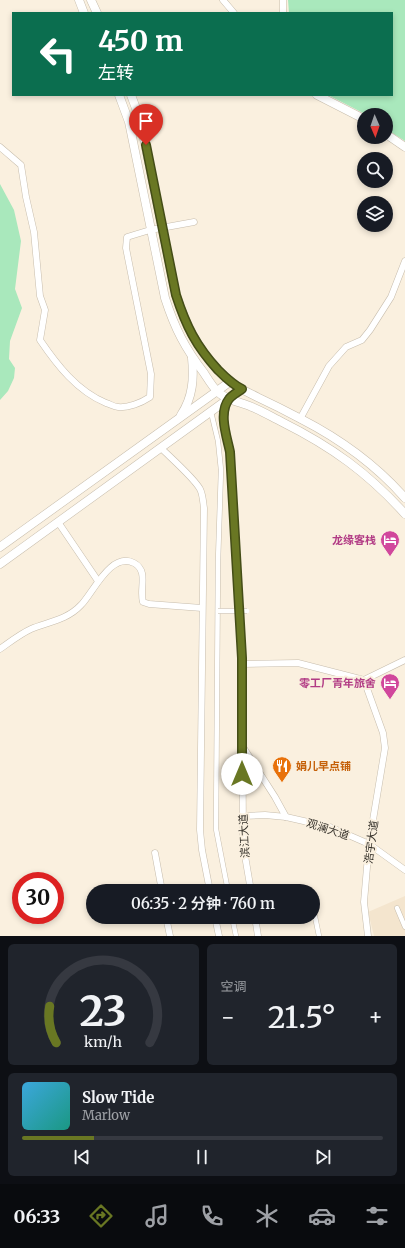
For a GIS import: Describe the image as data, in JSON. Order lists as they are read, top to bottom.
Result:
{
  "streets": {
    "street": ["观澜大道", "滨江大道", "浩宇大道"]
  },
  "crossings": [
    ["观澜大道", "滨江大道"],
    ["观澜大道", "浩宇大道"]
  ],
  "places": {
    "hotel": ["龙缘客栈", "零工厂青年旅舍"],
    "restaurant": ["娟儿早点铺"]
  },
  "north": "bottom",
  "page": {
    "turn": ["450 m", "左转"],
    "limit": "30",
    "trip": "06:35 · 2 分钟 · 760 m",
    "tile": "空调",
    "heat": ["−", "21.5°", "+"],
    "song": ["Slow Tide", "Marlow"],
    "tabs": "06:33",
    "gauge": ["23", "km/h"]
  }
}
